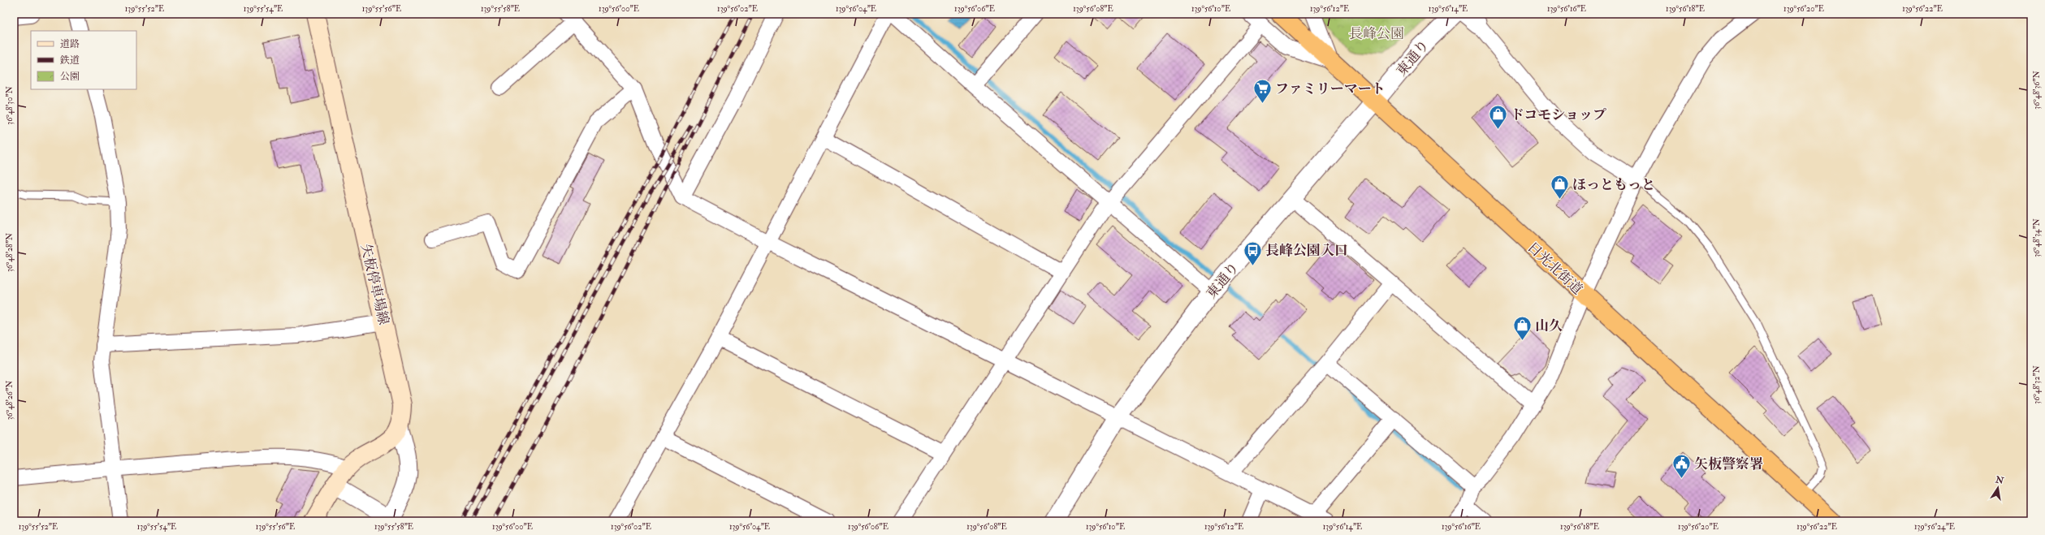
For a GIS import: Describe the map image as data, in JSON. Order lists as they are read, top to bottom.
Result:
{
  "streets": {
    "highway": ["日光北街道"],
    "main road": ["矢板停車場線"],
    "street": ["東通り"]
  },
  "crossings": [
    ["東通り", "日光北街道"]
  ],
  "parks": ["長峰公園"],
  "places": {
    "supermarket": ["ファミリーマート"],
    "shop": ["ドコモショップ", "ほっともっと", "山久"],
    "bus stop": ["長峰公園入口"],
    "public building": ["矢板警察署"]
  },
  "legend": ["道路", "鉄道", "公園"],
  "north": "top",
  "coordinates": [
    "139°55'52\"E",
    "139°55'54\"E",
    "139°55'56\"E",
    "139°55'58\"E",
    "139°56'00\"E",
    "139°56'02\"E",
    "139°56'04\"E",
    "139°56'06\"E",
    "139°56'08\"E",
    "139°56'10\"E",
    "139°56'12\"E",
    "139°56'14\"E",
    "139°56'16\"E",
    "139°56'18\"E",
    "139°56'20\"E",
    "139°56'22\"E",
    "36°48'36\"N",
    "36°48'30\"N",
    "36°48'34\"N",
    "36°48'28\"N",
    "36°48'32\"N",
    "36°48'26\"N",
    "139°56'24\"E"
  ]
}
